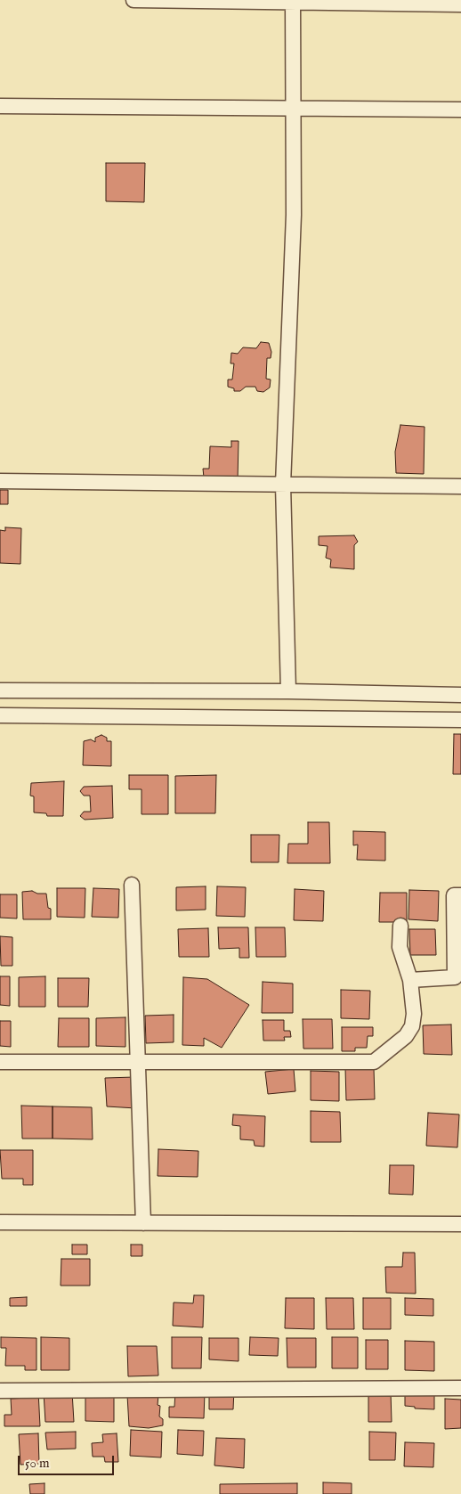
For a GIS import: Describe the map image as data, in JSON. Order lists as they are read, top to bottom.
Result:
{
  "scale_bar": "50 m"
}
